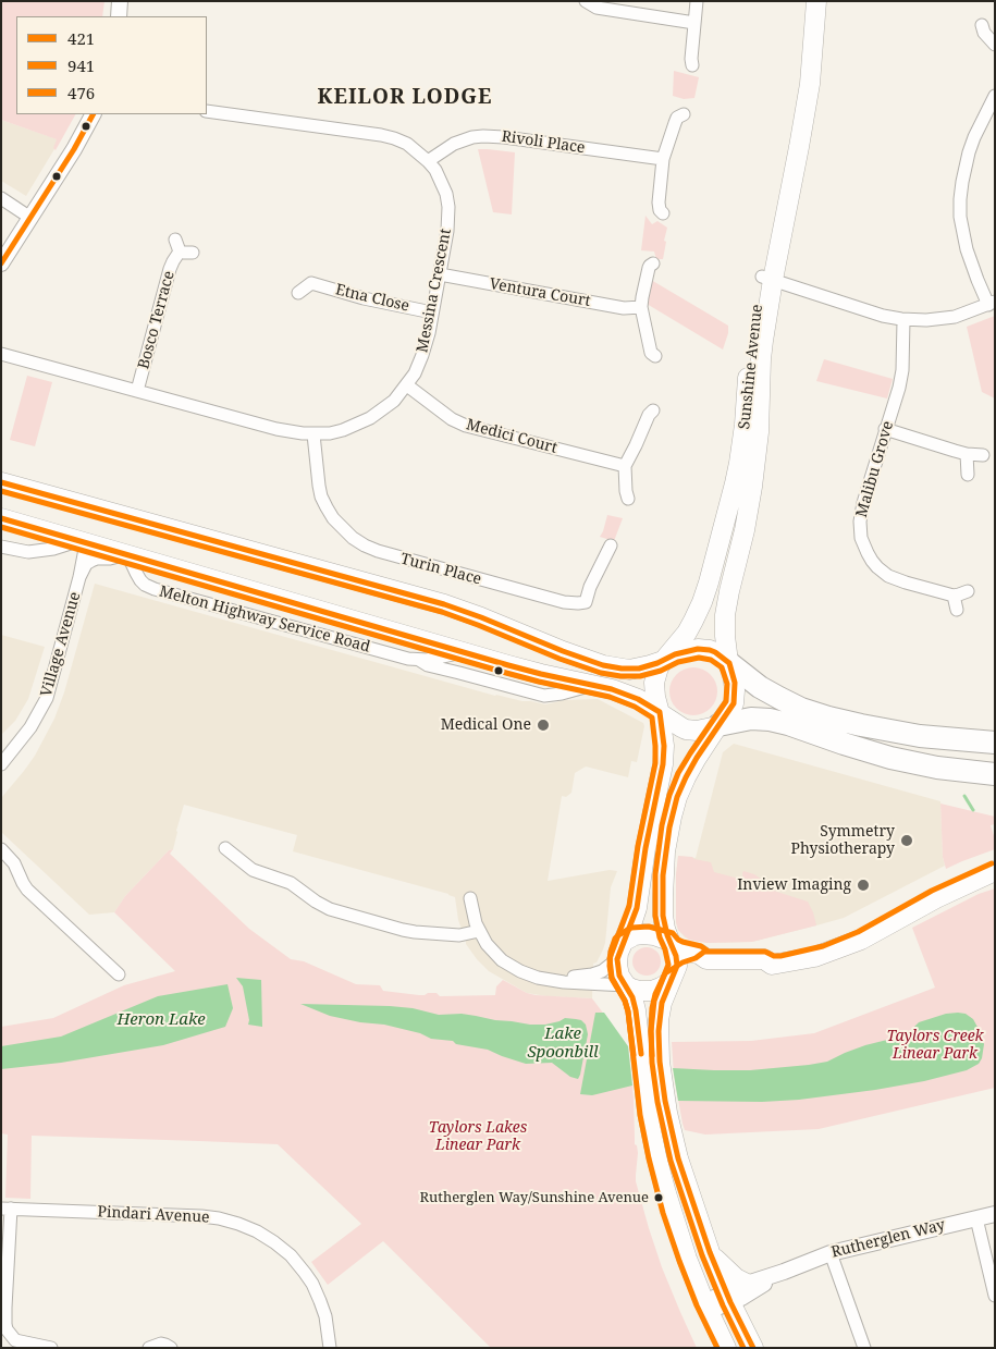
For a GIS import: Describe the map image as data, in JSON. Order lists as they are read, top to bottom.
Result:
{
  "streets": {
    "main road": ["Sunshine Avenue"],
    "street": [
      "Rivoli Place",
      "Messina Crescent",
      "Ventura Court",
      "Etna Close",
      "Bosco Terrace",
      "Medici Court",
      "Malibu Grove",
      "Turin Place",
      "Melton Highway Service Road",
      "Village Avenue",
      "Pindari Avenue",
      "Rutherglen Way"
    ]
  },
  "crossings": [
    ["Rivoli Place", "Messina Crescent"],
    ["Messina Crescent", "Ventura Court"],
    ["Messina Crescent", "Etna Close"],
    ["Messina Crescent", "Bosco Terrace"],
    ["Messina Crescent", "Medici Court"],
    ["Messina Crescent", "Turin Place"],
    ["Melton Highway Service Road", "Village Avenue"]
  ],
  "districts": ["KEILOR LODGE"],
  "water": ["Heron Lake", "Lake Spoonbill"],
  "parks": ["Taylors Creek Linear Park", "Taylors Lakes Linear Park"],
  "places": [
    "Medical One",
    "Symmetry Physiotherapy",
    "Inview Imaging",
    "Rutherglen Way/Sunshine Avenue"
  ],
  "lines": ["transit line 421", "transit line 941", "transit line 476"],
  "legend": ["421", "941", "476"]
}
